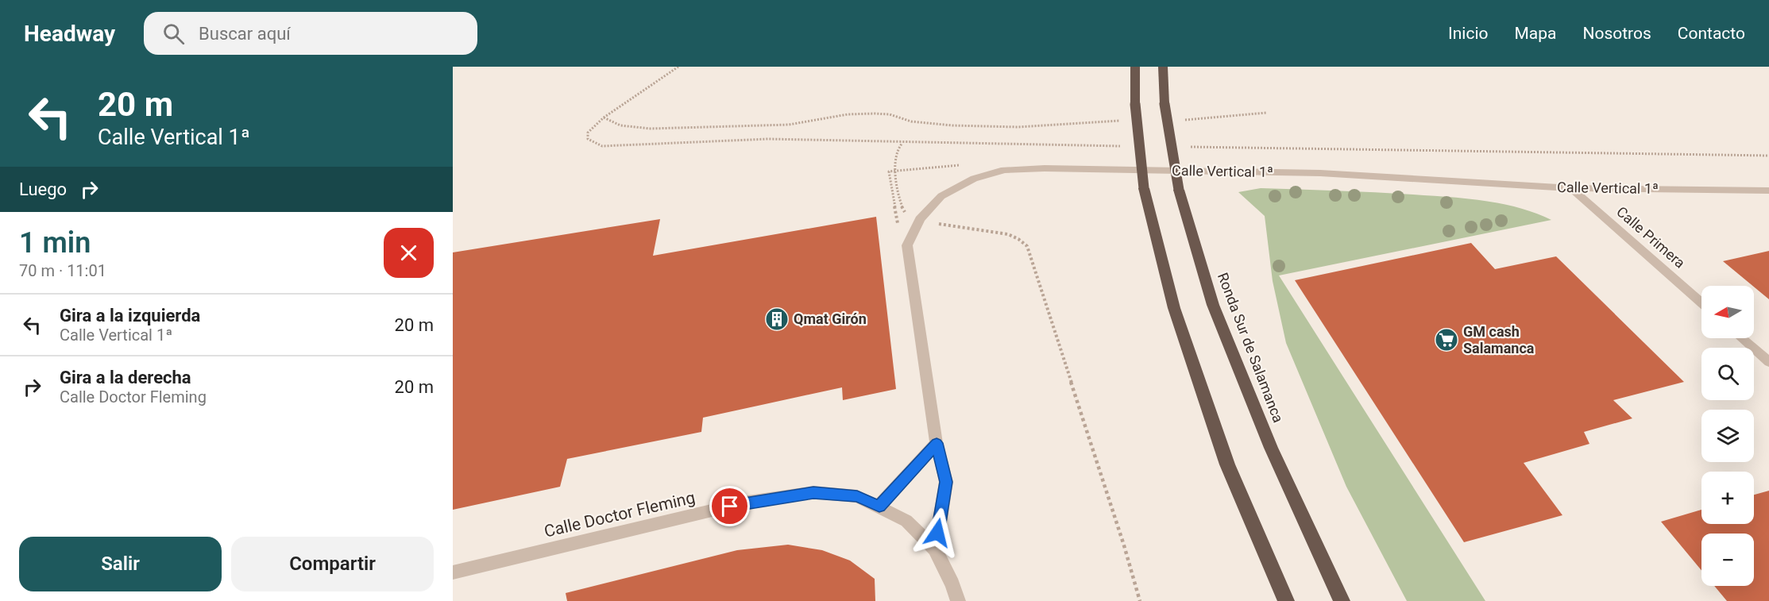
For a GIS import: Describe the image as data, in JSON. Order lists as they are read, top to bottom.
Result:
{
  "streets": {
    "highway": ["Ronda Sur de Salamanca"],
    "street": ["Calle Vertical 1ª", "Calle Primera", "Calle Doctor Fleming"]
  },
  "crossings": [
    ["Calle Vertical 1ª", "Calle Primera"],
    ["Calle Vertical 1ª", "Calle Doctor Fleming"]
  ],
  "places": {
    "building": ["Qmat Girón"],
    "supermarket": ["GM cash Salamanca"]
  },
  "north": "left",
  "page": {
    "header": "Headway",
    "search": "Buscar aquí",
    "nav": [
      "Inicio",
      "Mapa",
      "Nosotros",
      "Contacto"
    ],
    "turn": ["20 m", "Calle Vertical 1ª"],
    "then": "Luego",
    "heading": ["1 min", "70 m · 11:01"],
    "map_buttons": ["+", "−"],
    "list": [
      {
        "name": "Gira a la izquierda",
        "note": "Calle Vertical 1ª",
        "value": "20 m"
      },
      {
        "name": "Gira a la derecha",
        "note": "Calle Doctor Fleming",
        "value": "20 m"
      }
    ],
    "buttons": ["Salir", "Compartir"]
  }
}
